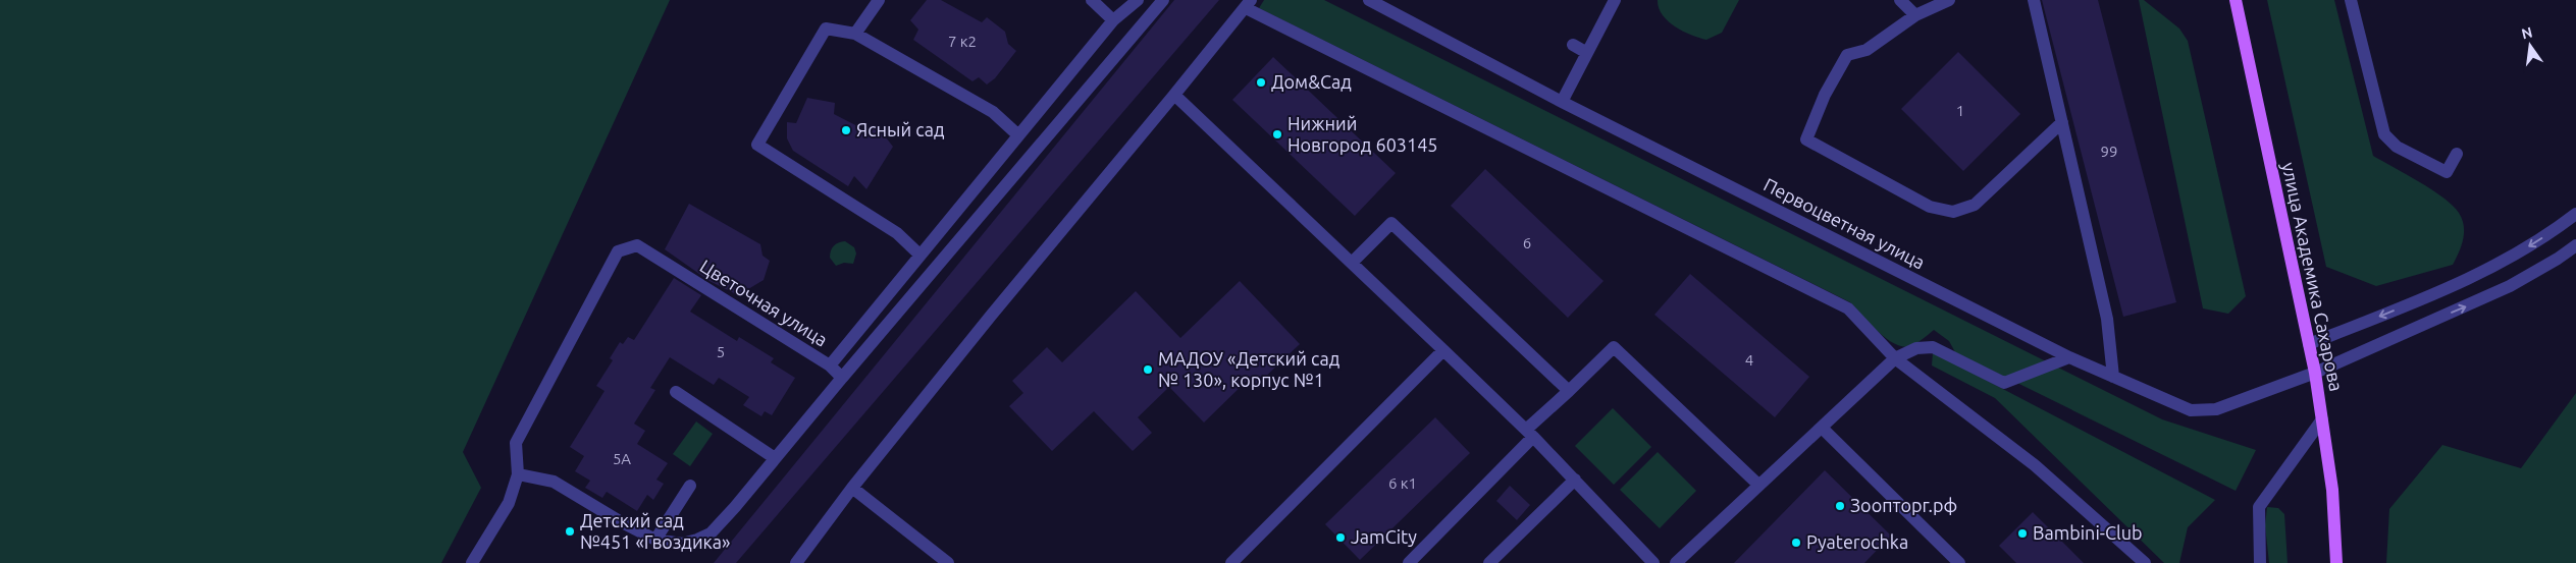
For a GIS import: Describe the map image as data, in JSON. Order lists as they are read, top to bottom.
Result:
{
  "streets": {
    "main road": ["улица Академика Сахарова"],
    "street": ["Первоцветная улица", "Цветочная улица"]
  },
  "crossings": [
    ["Первоцветная улица", "улица Академика Сахарова"]
  ],
  "places": [
    "Дом&Сад",
    "Ясный сад",
    "Нижний Новгород 603145",
    "МАДОУ «Детский сад № 130», корпус №1",
    "Зоопторг.рф",
    "Детский сад №451 «Гвоздика»",
    "Bambini-Club",
    "JamCity",
    "Pyaterochka"
  ],
  "house_numbers": [
    "7 к2",
    "1",
    "99",
    "6",
    "5",
    "4",
    "5А",
    "6 к1"
  ],
  "north": "top"
}
